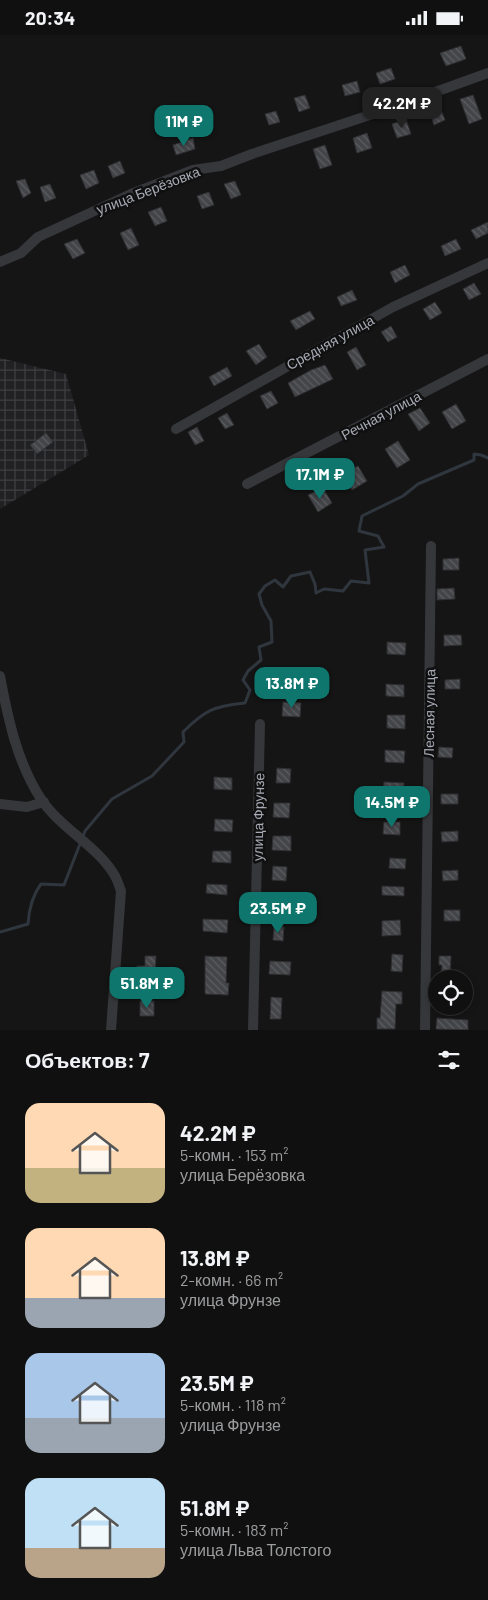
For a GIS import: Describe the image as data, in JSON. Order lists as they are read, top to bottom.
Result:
{
  "streets": {
    "street": [
      "улица Берёзовка",
      "Средняя улица",
      "Речная улица",
      "Лесная улица",
      "улица Фрунзе"
    ]
  },
  "page": {
    "status": "20:34",
    "price": [
      "42.2M ₽",
      "11M ₽",
      "17.1M ₽",
      "13.8M ₽",
      "14.5M ₽",
      "23.5M ₽",
      "51.8M ₽"
    ],
    "heading": "Объектов: 7",
    "list": [
      {
        "name": "42.2M ₽",
        "note": "5-комн. · 153 m² · улица Берёзовка"
      },
      {
        "name": "13.8M ₽",
        "note": "2-комн. · 66 m² · улица Фрунзе"
      },
      {
        "name": "23.5M ₽",
        "note": "5-комн. · 118 m² · улица Фрунзе"
      },
      {
        "name": "51.8M ₽",
        "note": "5-комн. · 183 m² · улица Льва Толстого"
      }
    ]
  }
}
